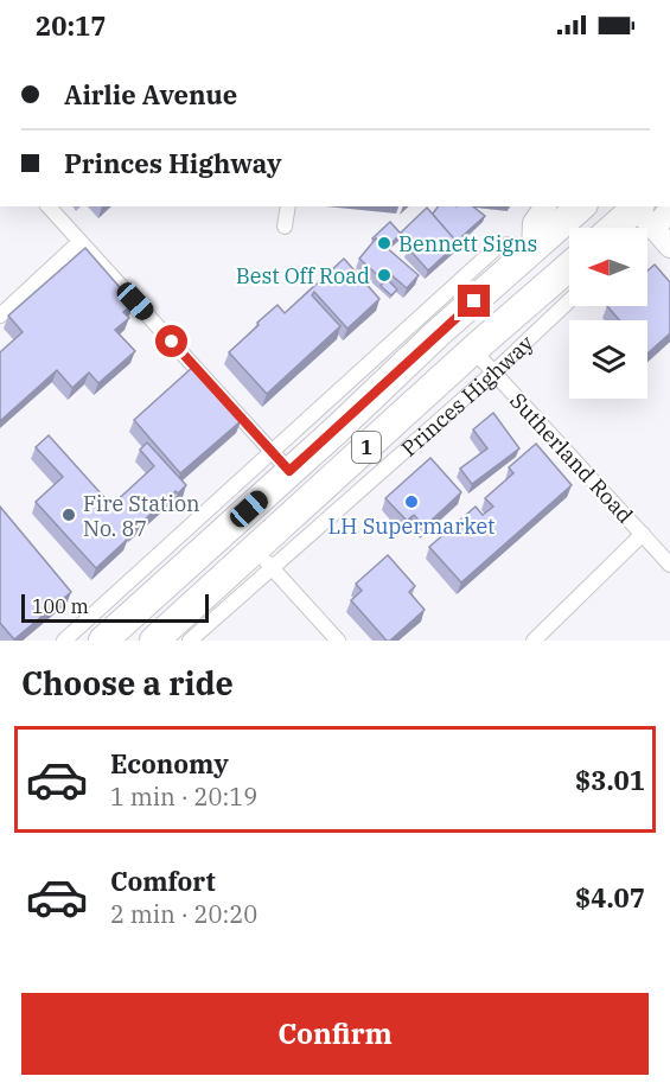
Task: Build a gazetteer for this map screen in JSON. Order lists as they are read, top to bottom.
{
  "streets": {
    "highway": ["Princes Highway", "1"],
    "street": ["Sutherland Road"]
  },
  "crossings": [
    ["Princes Highway", "Sutherland Road"]
  ],
  "places": [
    "Bennett Signs",
    "Best Off Road",
    "LH Supermarket",
    "Fire Station No. 87"
  ],
  "scale_bar": "100 m",
  "north": "left",
  "page": {
    "status": "20:17",
    "banner": ["Airlie Avenue", "Princes Highway"],
    "scale": "100 m",
    "heading": "Choose a ride",
    "list": [
      {
        "name": "Economy",
        "note": "1 min · 20:19",
        "value": "$3.01"
      },
      {
        "name": "Comfort",
        "note": "2 min · 20:20",
        "value": "$4.07"
      }
    ],
    "buttons": "Confirm"
  }
}
